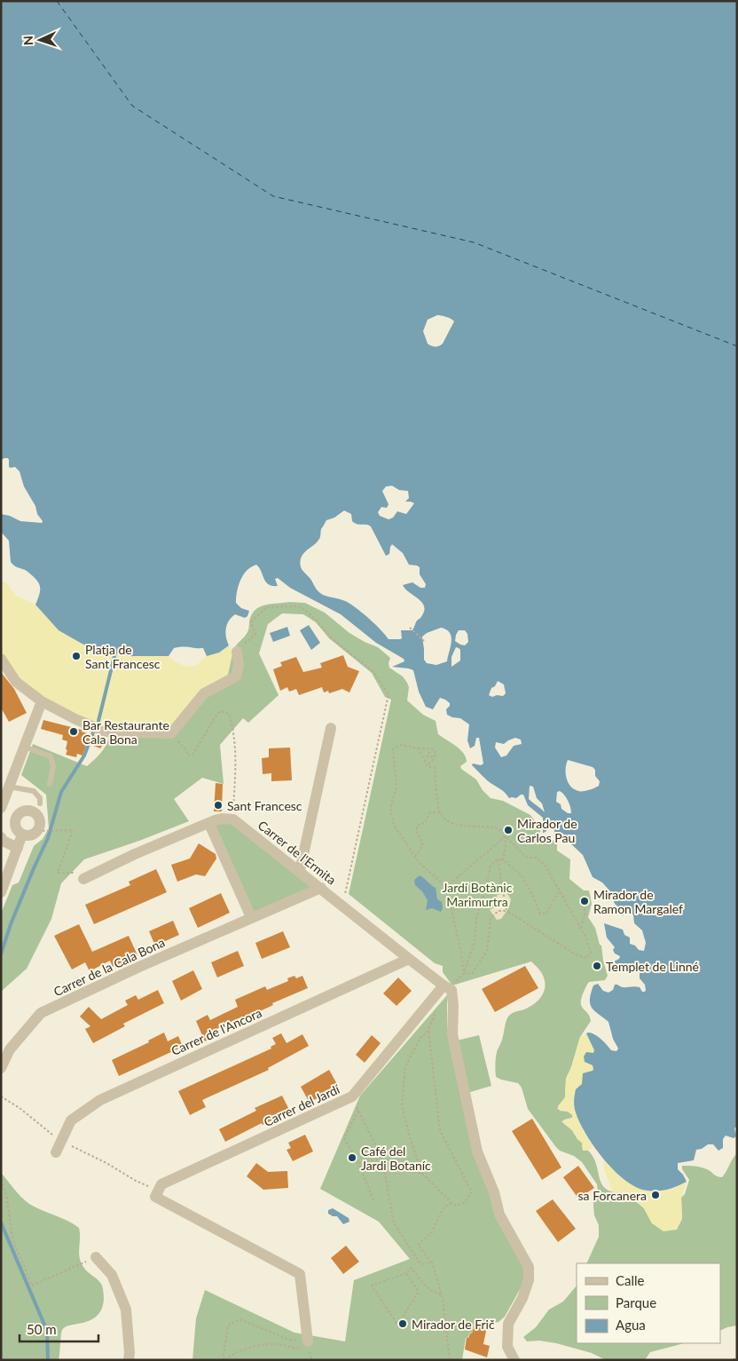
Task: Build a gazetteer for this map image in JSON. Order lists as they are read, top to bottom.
{
  "streets": {
    "street": [
      "Carrer de l'Ermita",
      "Carrer de la Cala Bona",
      "Carrer de l'Ancora",
      "Carrer del Jardí"
    ]
  },
  "crossings": [
    ["Carrer de l'Ermita", "Carrer de la Cala Bona"],
    ["Carrer de l'Ermita", "Carrer de l'Ancora"],
    ["Carrer de l'Ermita", "Carrer del Jardí"]
  ],
  "parks": ["Jardí Botànic Marimurtra"],
  "places": [
    "Platja de Sant Francesc",
    "Bar Restaurante Cala Bona",
    "Sant Francesc",
    "Mirador de Carlos Pau",
    "Mirador de Ramon Margalef",
    "Templet de Linné",
    "Café del Jardi Botaníc",
    "sa Forcanera",
    "Mirador de Frič"
  ],
  "legend": ["Calle", "Parque", "Agua"],
  "scale_bar": "50 m",
  "north": "left"
}
